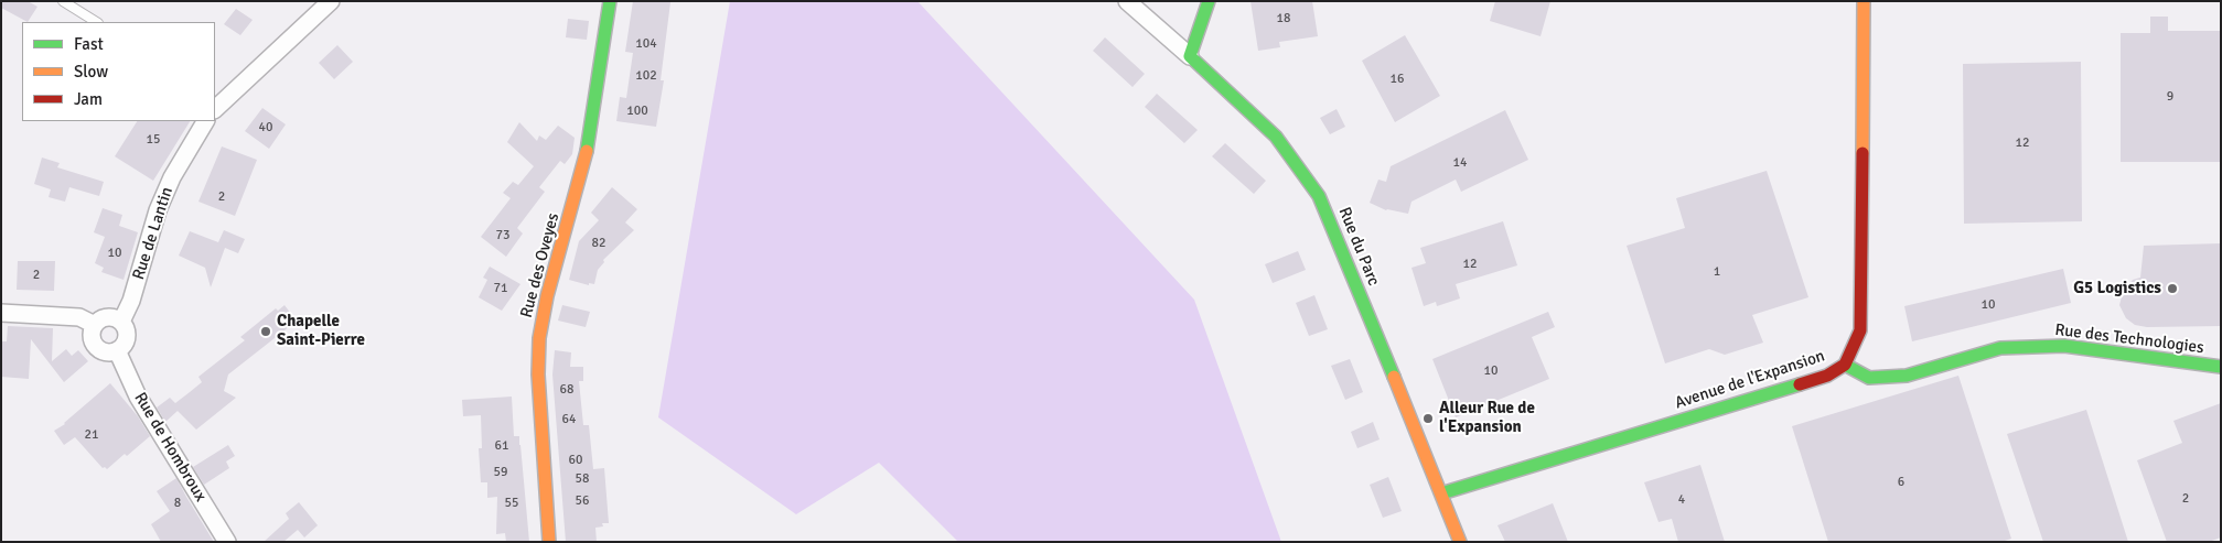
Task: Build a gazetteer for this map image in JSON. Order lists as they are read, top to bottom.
{
  "streets": {
    "street": [
      "Rue de Lantin",
      "Rue du Parc",
      "Rue des Oveyes",
      "Rue des Technologies",
      "Avenue de l'Expansion",
      "Rue de Hombroux"
    ]
  },
  "crossings": [
    ["Rue de Lantin", "Rue de Hombroux"],
    ["Rue du Parc", "Avenue de l'Expansion"],
    ["Rue des Technologies", "Avenue de l'Expansion"]
  ],
  "places": ["G5 Logistics", "Chapelle Saint-Pierre", "Alleur Rue de l'Expansion"],
  "house_numbers": [
    "18",
    "104",
    "102",
    "16",
    "9",
    "100",
    "40",
    "15",
    "12",
    "14",
    "2",
    "73",
    "82",
    "10",
    "12",
    "1",
    "2",
    "71",
    "10",
    "10",
    "68",
    "64",
    "21",
    "61",
    "60",
    "59",
    "58",
    "6",
    "2",
    "4",
    "56",
    "8",
    "55"
  ],
  "legend": ["Fast", "Slow", "Jam"]
}
